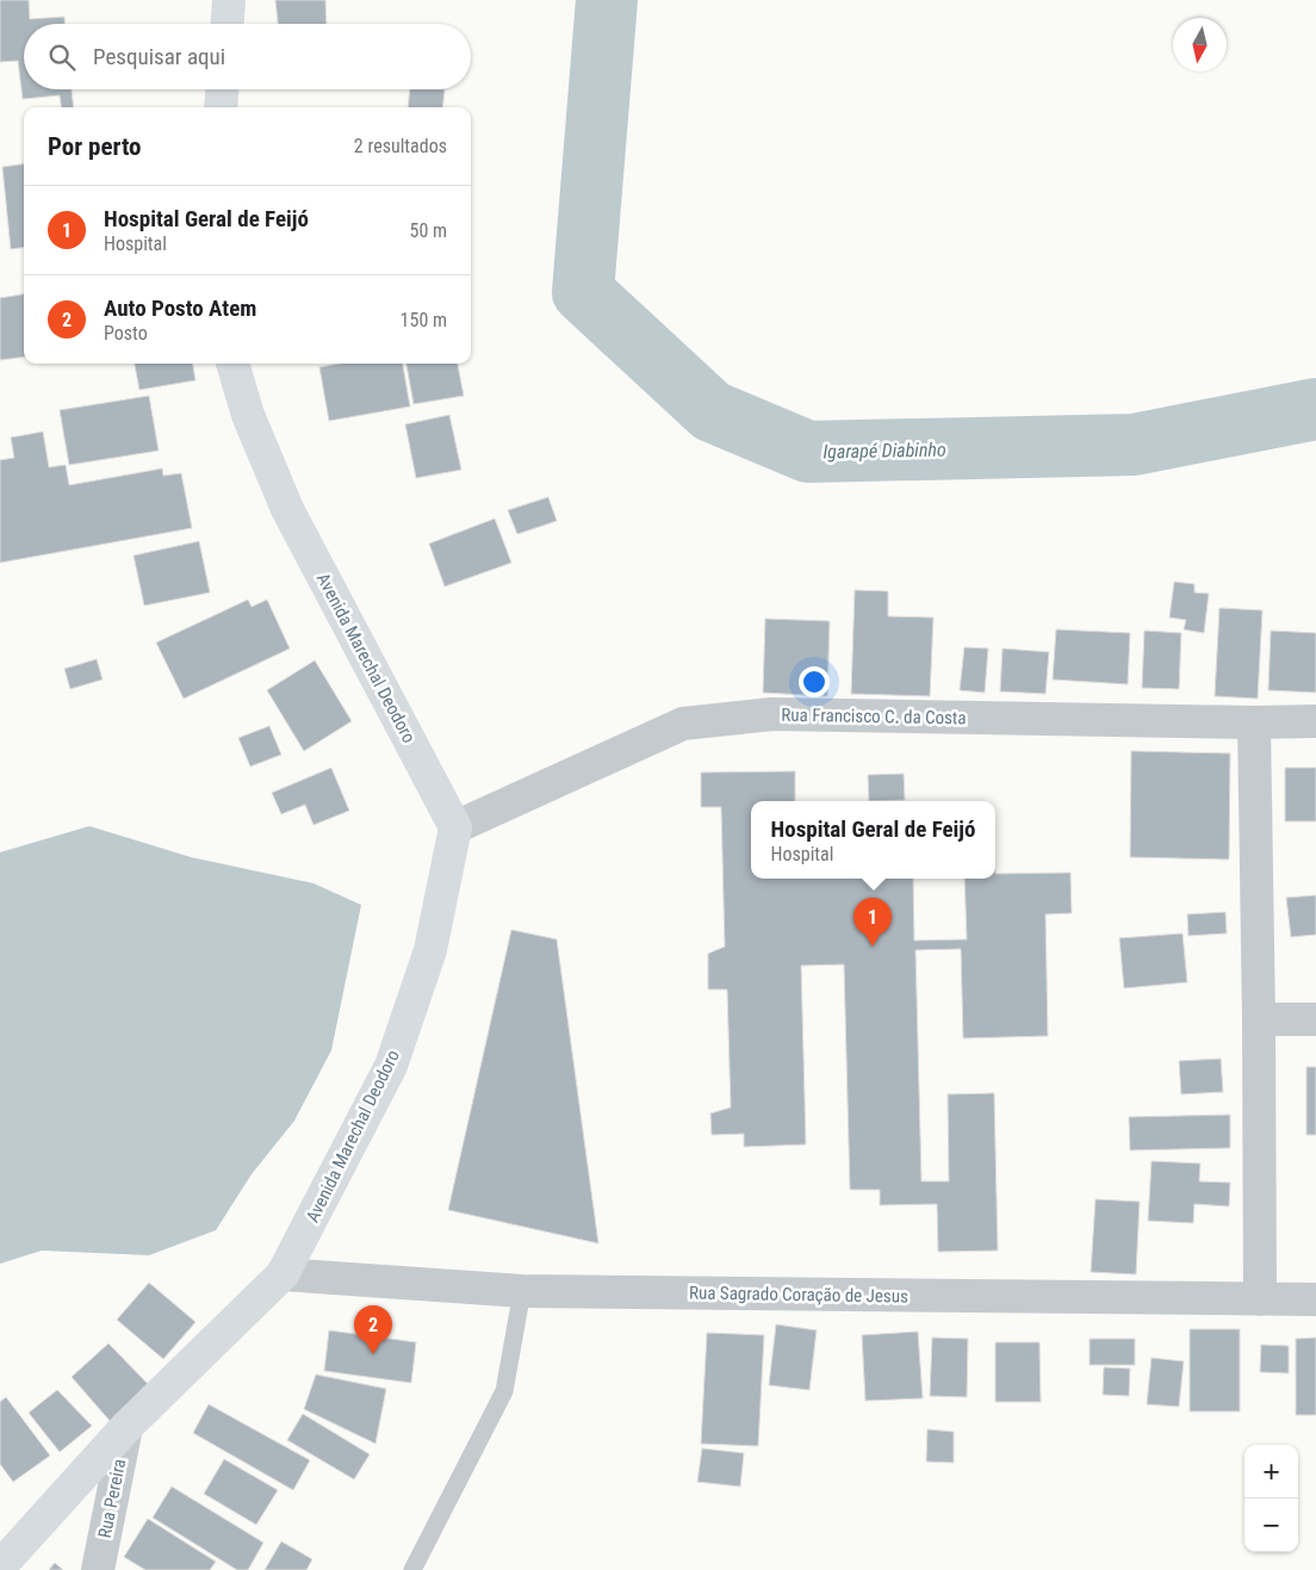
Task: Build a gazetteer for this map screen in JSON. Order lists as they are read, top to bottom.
{
  "streets": {
    "main road": ["Avenida Marechal Deodoro"],
    "street": ["Rua Francisco C. da Costa", "Rua Sagrado Coração de Jesus", "Rua Pereira"]
  },
  "crossings": [
    ["Avenida Marechal Deodoro", "Rua Francisco C. da Costa"],
    ["Avenida Marechal Deodoro", "Rua Sagrado Coração de Jesus"],
    ["Avenida Marechal Deodoro", "Rua Pereira"]
  ],
  "water": ["Igarapé Diabinho"],
  "north": "bottom",
  "page": {
    "search": "Pesquisar aqui",
    "heading": ["Por perto", "2 resultados"],
    "list": [
      {
        "mark": "1",
        "name": "Hospital Geral de Feijó",
        "note": "Hospital",
        "value": "50 m"
      },
      {
        "mark": "2",
        "name": "Auto Posto Atem",
        "note": "Posto",
        "value": "150 m"
      }
    ],
    "popup": ["Hospital Geral de Feijó", "Hospital"],
    "pins": ["1", "2"],
    "map_buttons": ["+", "−"]
  }
}
